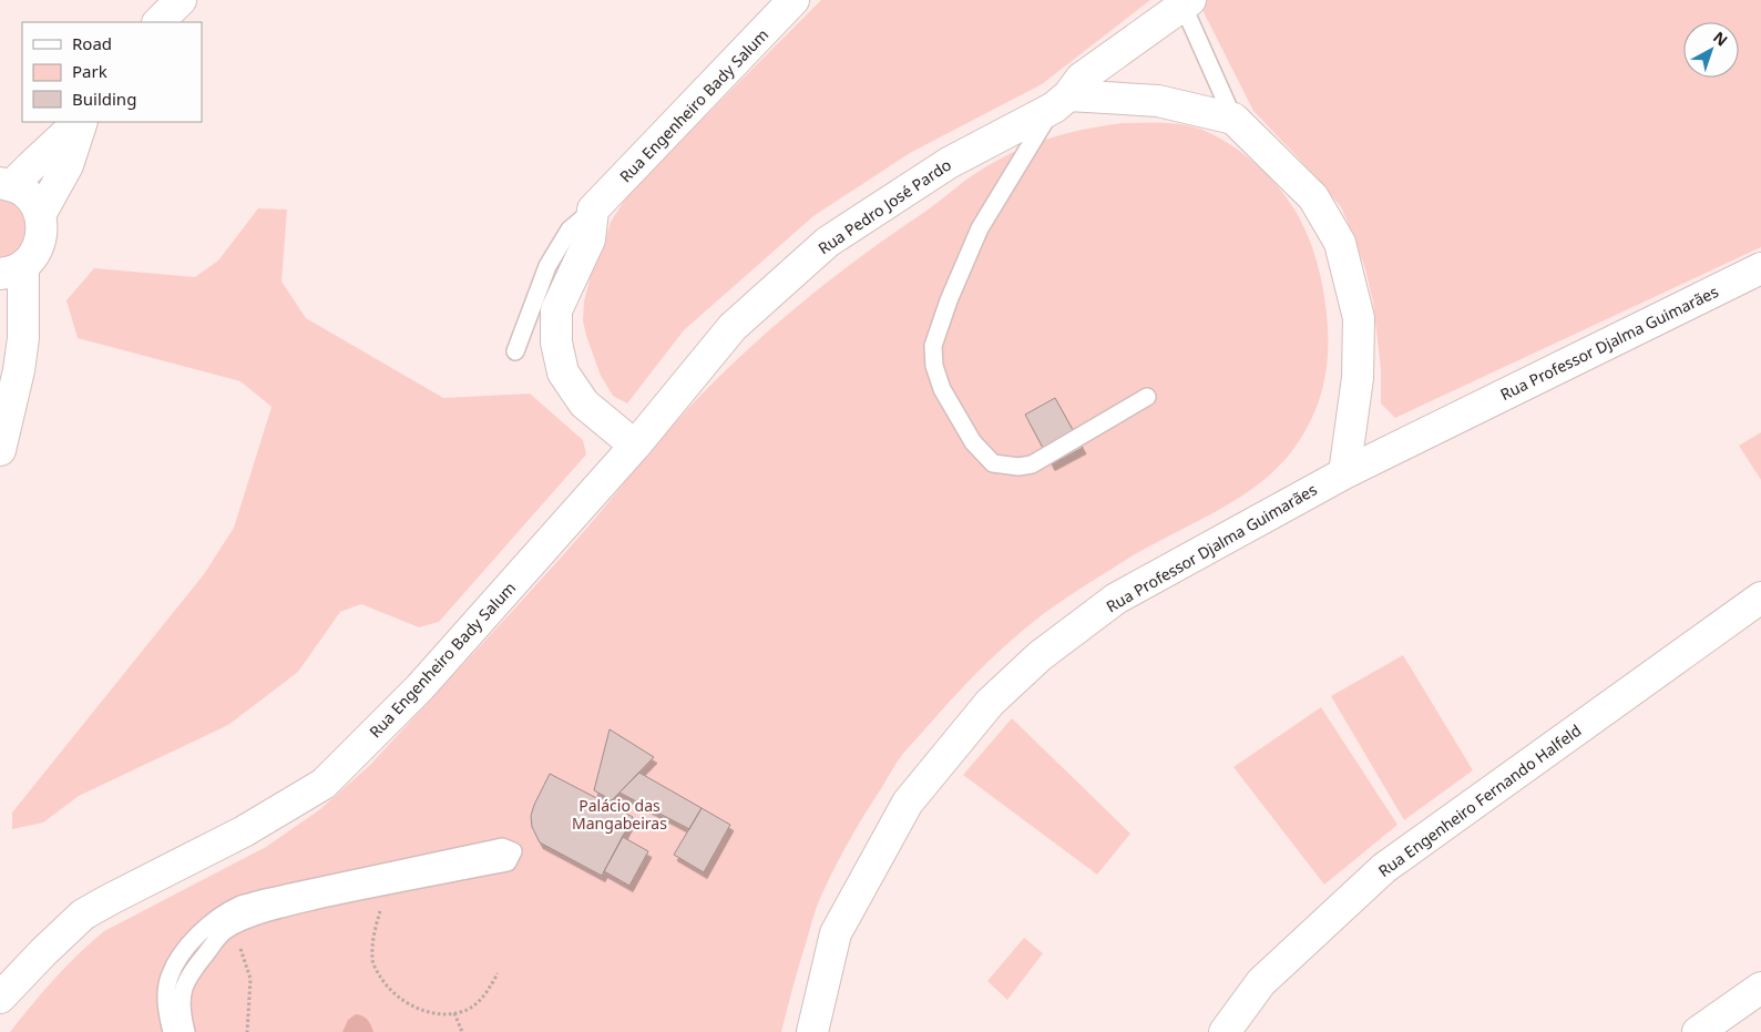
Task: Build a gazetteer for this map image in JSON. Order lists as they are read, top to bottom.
{
  "streets": {
    "street": [
      "Rua Engenheiro Bady Salum",
      "Rua Pedro José Pardo",
      "Rua Professor Djalma Guimarães",
      "Rua Engenheiro Fernando Halfeld"
    ]
  },
  "crossings": [
    ["Rua Engenheiro Bady Salum", "Rua Pedro José Pardo"]
  ],
  "parks": ["Palácio das Mangabeiras"],
  "legend": ["Road", "Park", "Building"],
  "north": "top right"
}
